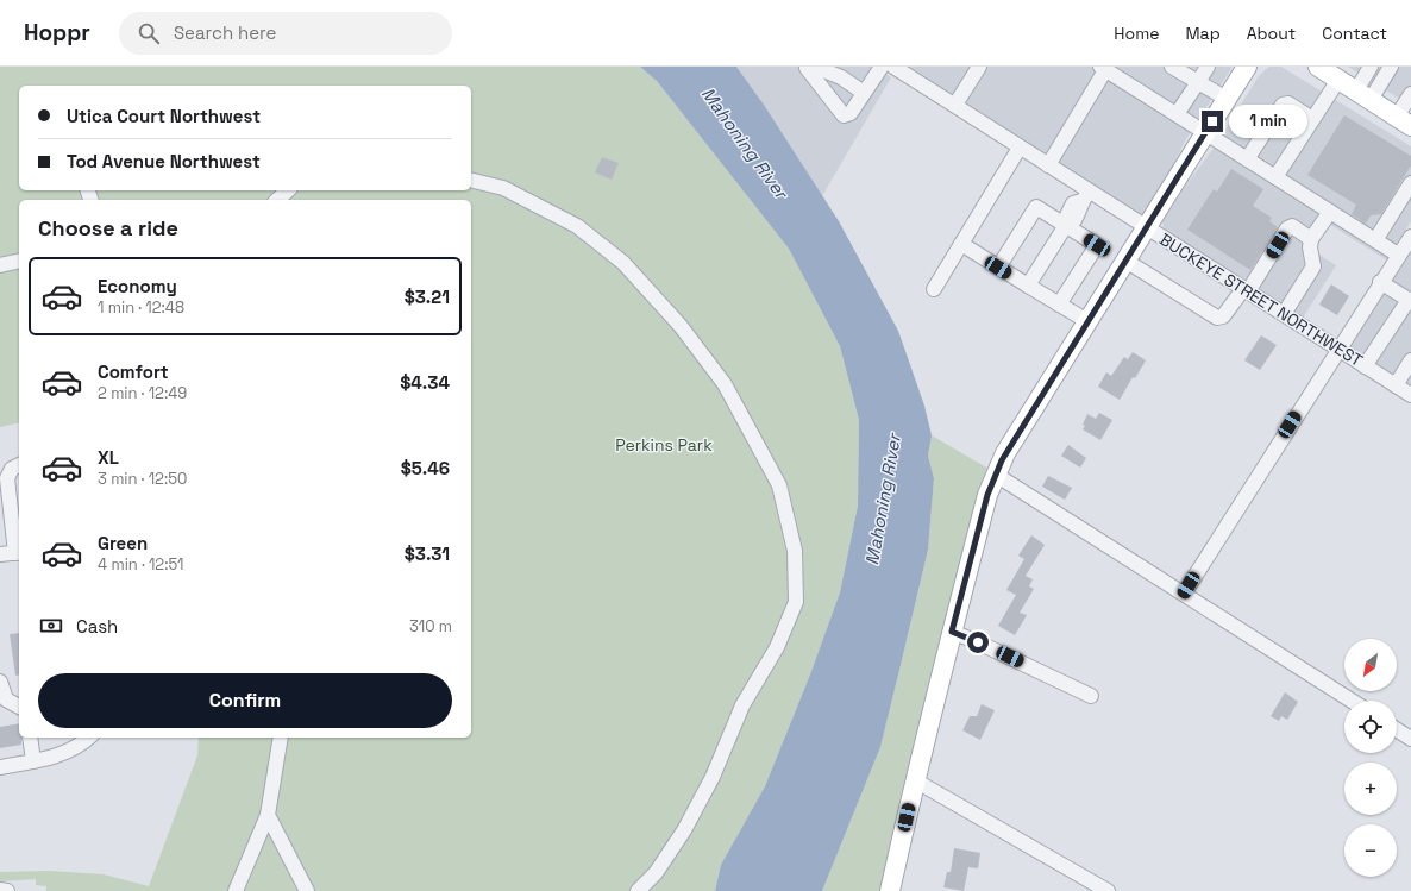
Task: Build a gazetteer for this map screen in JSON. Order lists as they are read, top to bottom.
{
  "streets": {
    "street": ["BUCKEYE STREET NORTHWEST"]
  },
  "water": ["Mahoning River"],
  "parks": ["Perkins Park"],
  "north": "bottom left",
  "page": {
    "header": "Hoppr",
    "search": "Search here",
    "nav": [
      "Home",
      "Map",
      "About",
      "Contact"
    ],
    "banner": ["Utica Court Northwest", "Tod Avenue Northwest"],
    "bubble": "1 min",
    "heading": "Choose a ride",
    "list": [
      {
        "name": "Economy",
        "note": "1 min · 12:48",
        "value": "$3.21"
      },
      {
        "name": "Comfort",
        "note": "2 min · 12:49",
        "value": "$4.34"
      },
      {
        "name": "XL",
        "note": "3 min · 12:50",
        "value": "$5.46"
      },
      {
        "name": "Green",
        "note": "4 min · 12:51",
        "value": "$3.31"
      }
    ],
    "pay": ["Cash", "310 m"],
    "map_buttons": ["+", "−"],
    "buttons": "Confirm"
  }
}
